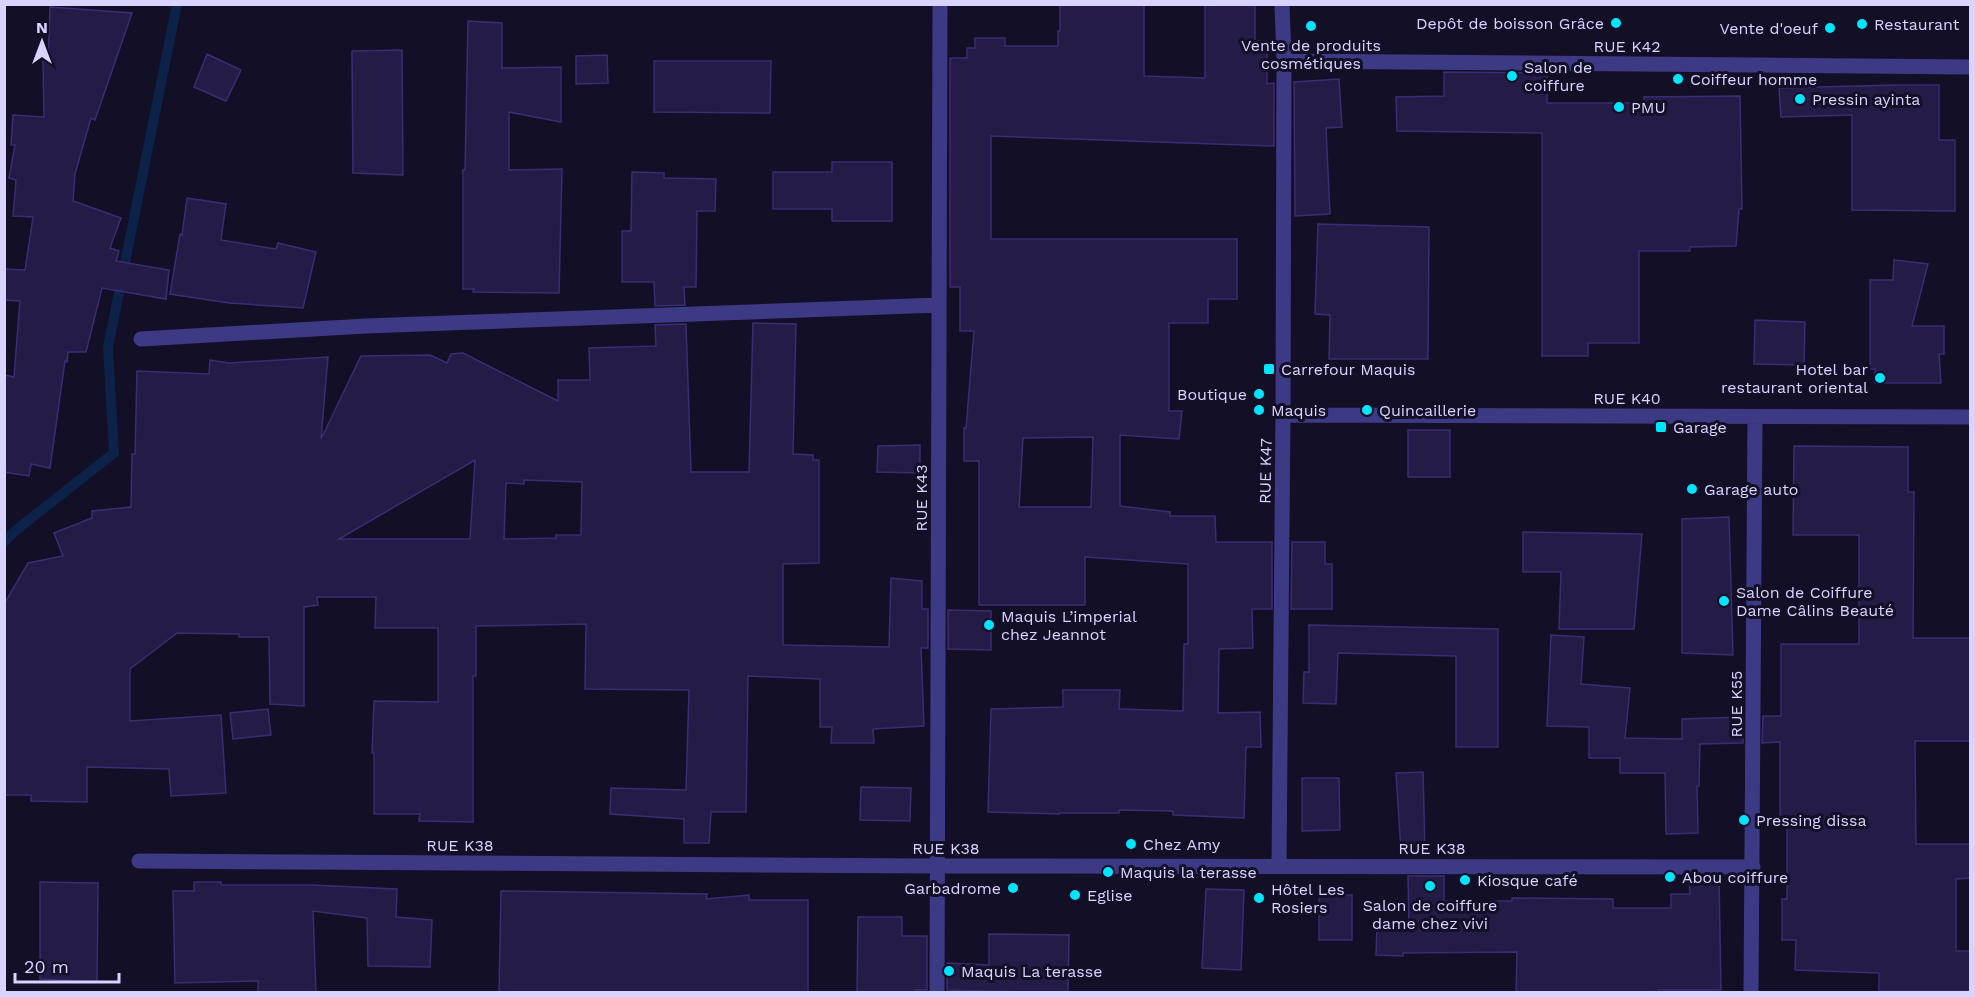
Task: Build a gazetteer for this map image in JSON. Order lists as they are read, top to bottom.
{
  "streets": {
    "street": [
      "RUE K42",
      "RUE K40",
      "RUE K47",
      "RUE K43",
      "RUE K55",
      "RUE K38"
    ]
  },
  "crossings": [
    ["RUE K42", "RUE K47"],
    ["RUE K40", "RUE K47"],
    ["RUE K40", "RUE K55"],
    ["RUE K47", "RUE K38"],
    ["RUE K43", "RUE K38"],
    ["RUE K55", "RUE K38"]
  ],
  "places": {
    "other": [
      "Depôt de boisson Grâce",
      "Restaurant",
      "Vente de produits cosmétiques",
      "Vente d'oeuf",
      "Salon de coiffure",
      "Coiffeur homme",
      "Pressin ayinta",
      "PMU",
      "Hotel bar restaurant oriental",
      "Boutique",
      "Maquis",
      "Quincaillerie",
      "Garage auto",
      "Salon de Coiffure Dame Câlins Beauté",
      "Maquis L’imperial chez Jeannot",
      "Pressing dissa",
      "Chez Amy",
      "Maquis la terasse",
      "Abou coiffure",
      "Kiosque café",
      "Salon de coiffure dame chez vivi",
      "Garbadrome",
      "Eglise",
      "Hôtel Les Rosiers",
      "Maquis La terasse"
    ],
    "transit": ["Carrefour Maquis", "Garage"]
  },
  "scale_bar": "20 m",
  "north": "top"
}
